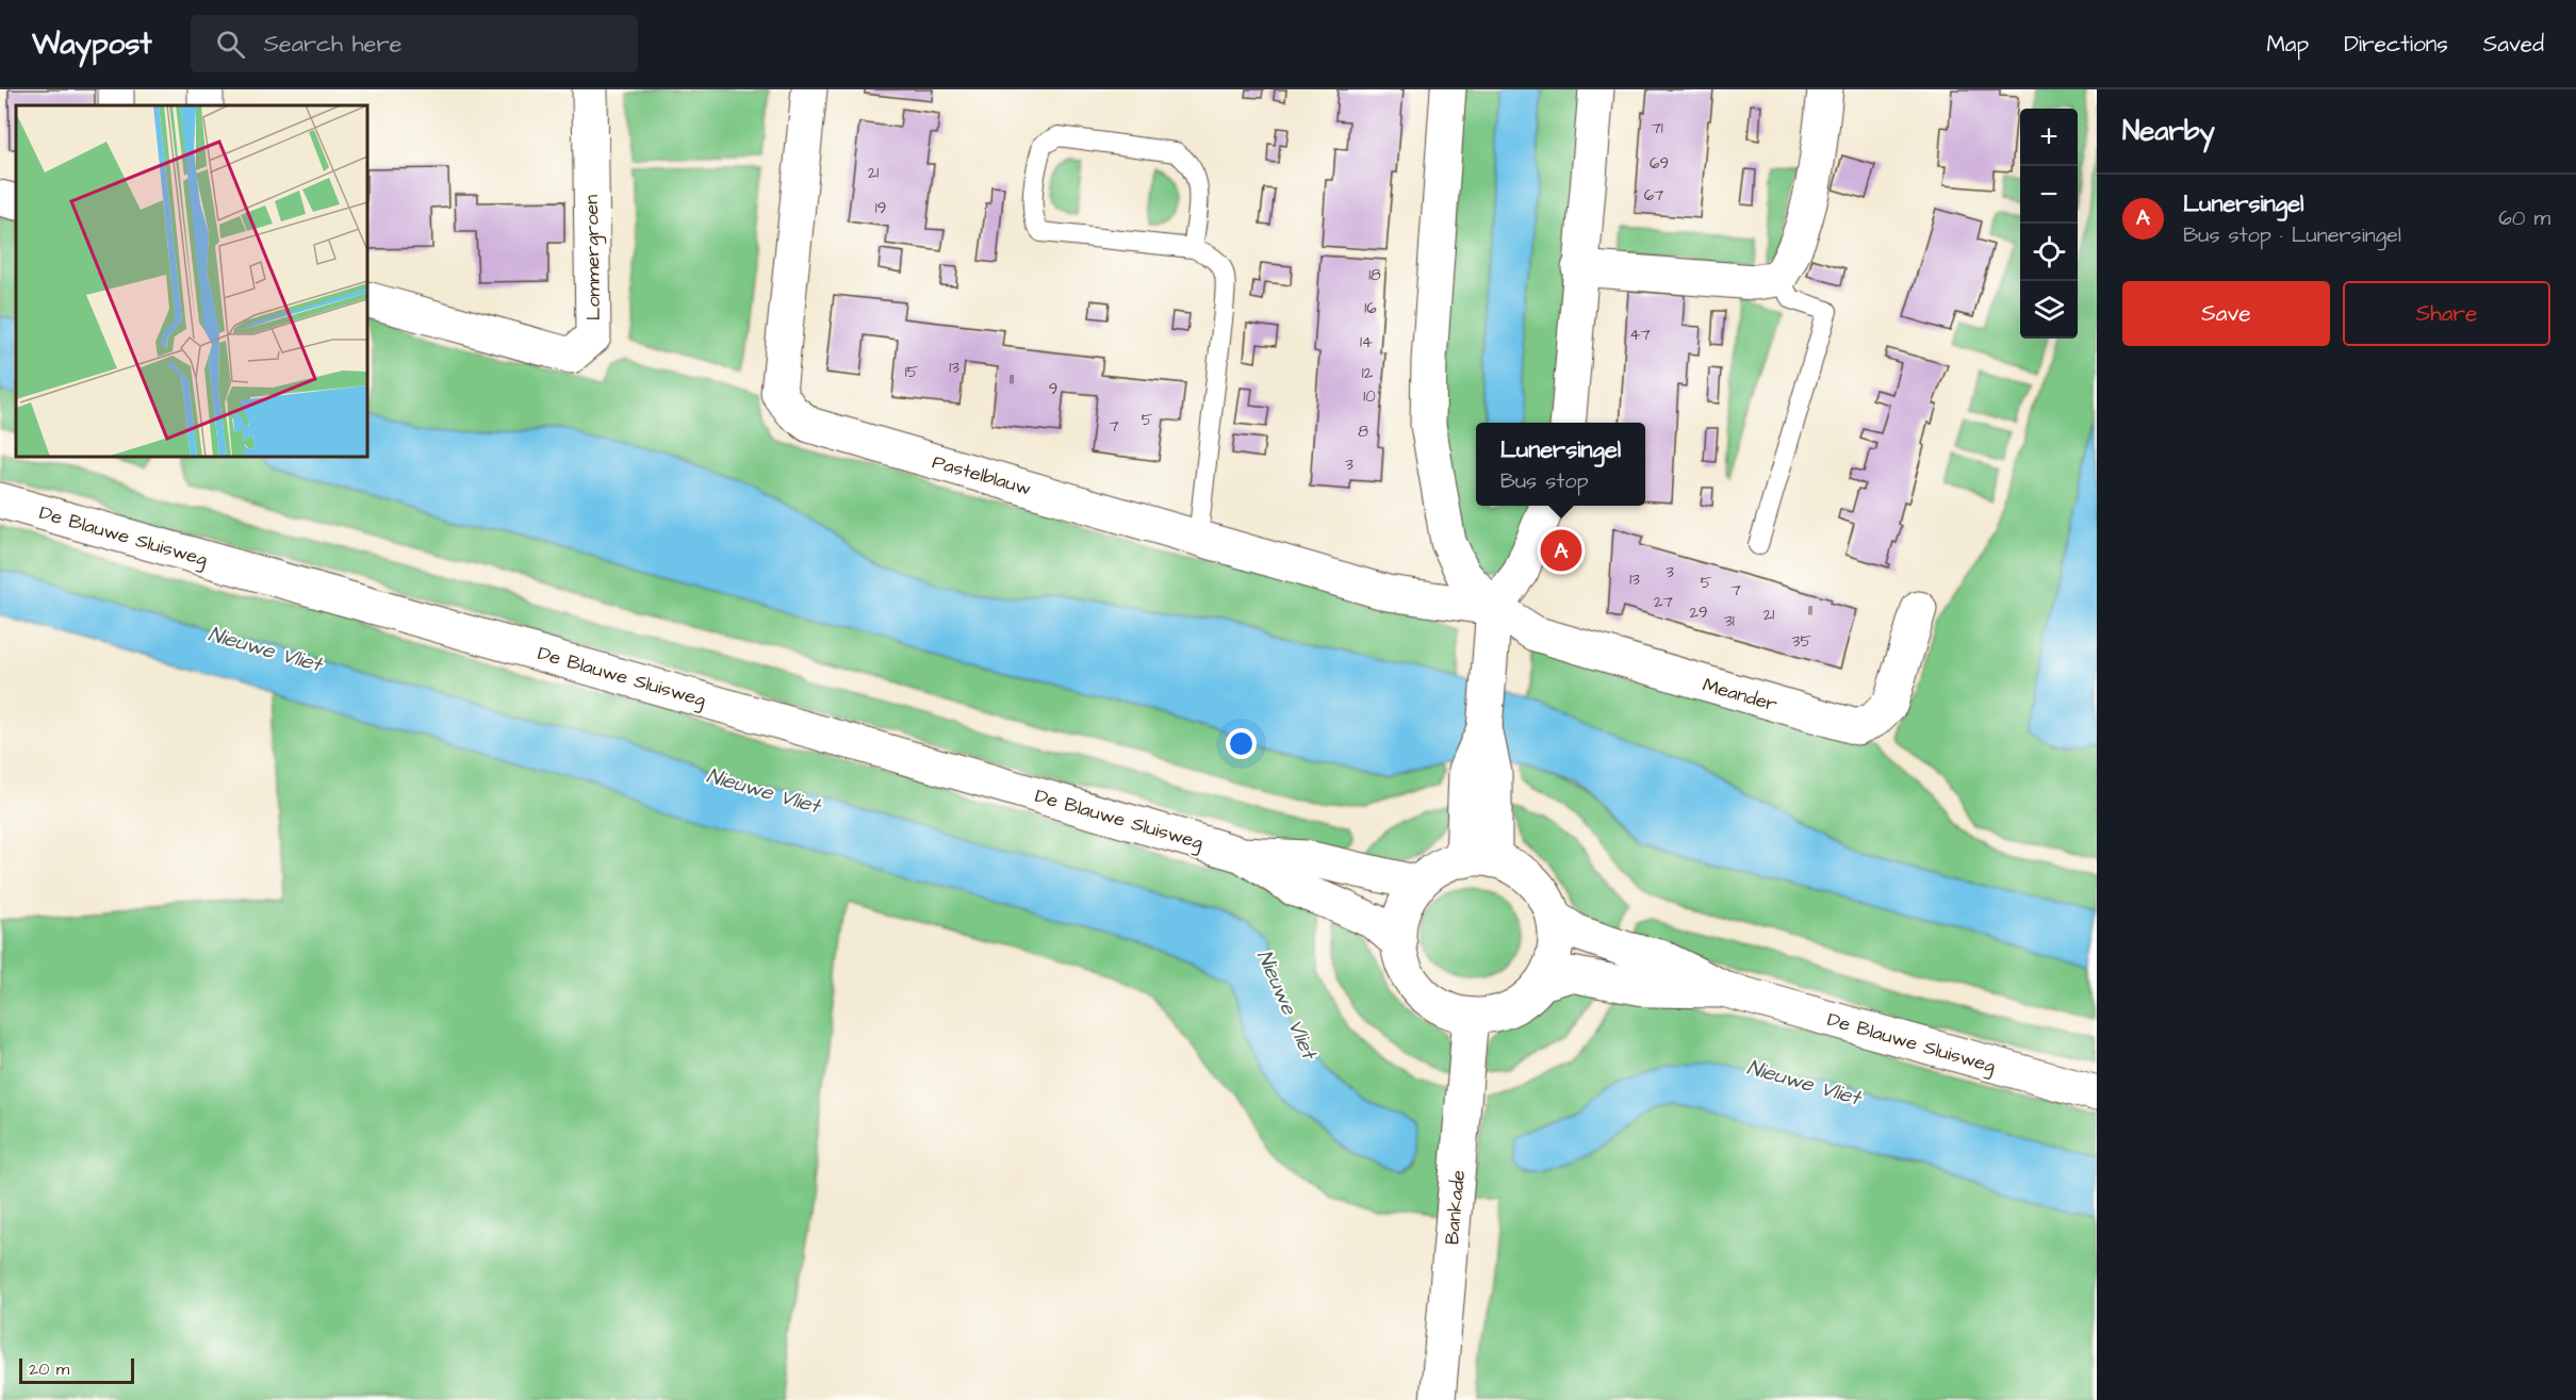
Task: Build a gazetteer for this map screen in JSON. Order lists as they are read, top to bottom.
{
  "streets": {
    "street": [
      "Lommergroen",
      "Pastelblauw",
      "De Blauwe Sluisweg",
      "Meander",
      "Bankade"
    ]
  },
  "crossings": [
    ["Pastelblauw", "Meander"],
    ["De Blauwe Sluisweg", "Bankade"]
  ],
  "water": ["Nieuwe Vliet"],
  "house_numbers": [
    "71",
    "69",
    "21",
    "67",
    "19",
    "18",
    "16",
    "47",
    "14",
    "13",
    "15",
    "12",
    "11",
    "9",
    "10",
    "5",
    "7",
    "8",
    "3",
    "3",
    "13",
    "5",
    "7",
    "27",
    "11",
    "29",
    "21",
    "31",
    "35"
  ],
  "scale_bar": "20 m",
  "page": {
    "header": "Waypost",
    "search": "Search here",
    "nav": ["Map", "Directions", "Saved"],
    "heading": "Nearby",
    "map_buttons": ["+", "−"],
    "list": [
      {
        "mark": "A",
        "name": "Lunersingel",
        "note": "Bus stop · Lunersingel",
        "value": "60 m"
      }
    ],
    "buttons": ["Save", "Share"],
    "popup": ["Lunersingel", "Bus stop"],
    "pins": "A",
    "scale": "20 m"
  }
}
